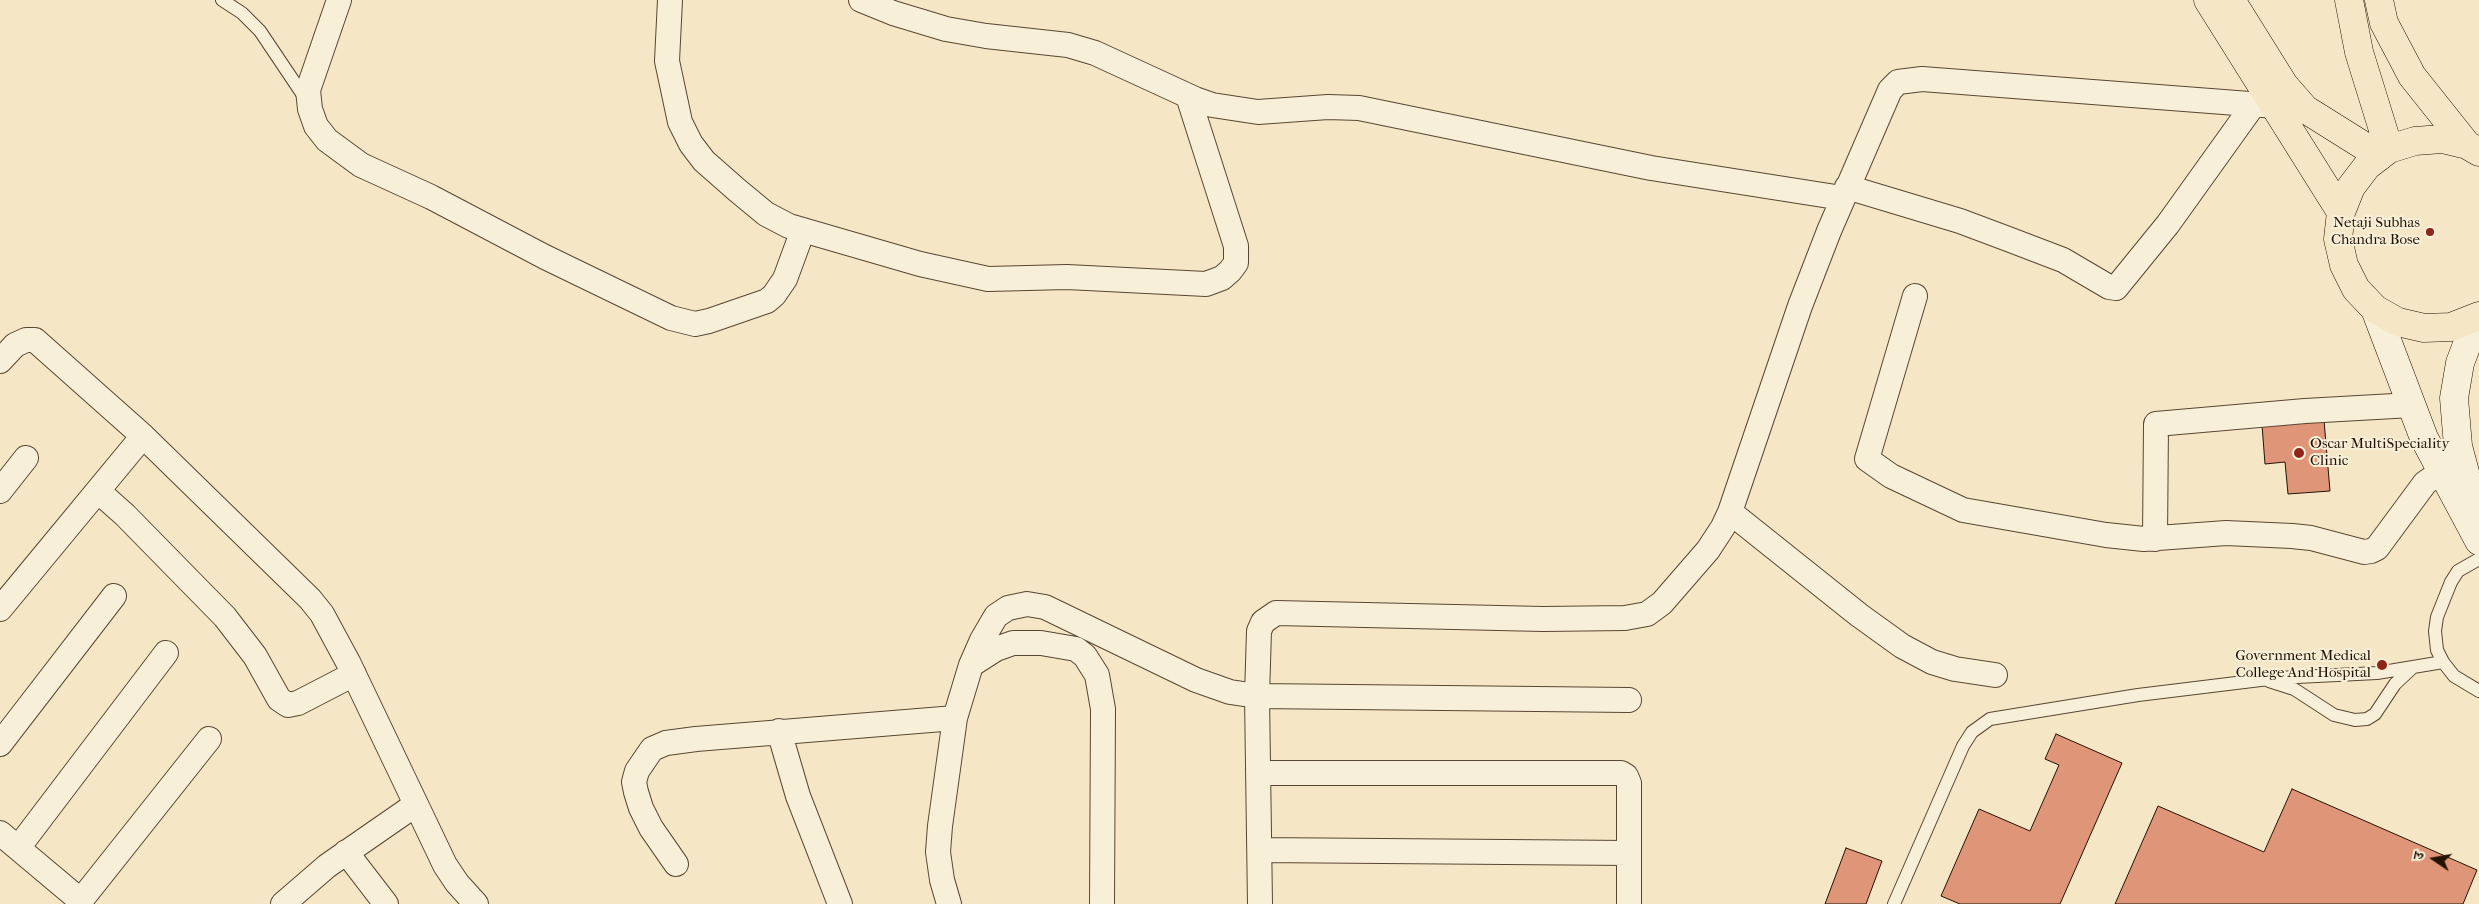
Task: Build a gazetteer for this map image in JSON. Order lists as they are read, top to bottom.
{
  "places": ["Netaji Subhas Chandra Bose", "Oscar MultiSpeciality Clinic", "Government Medical College And Hospital"],
  "north": "left"
}
